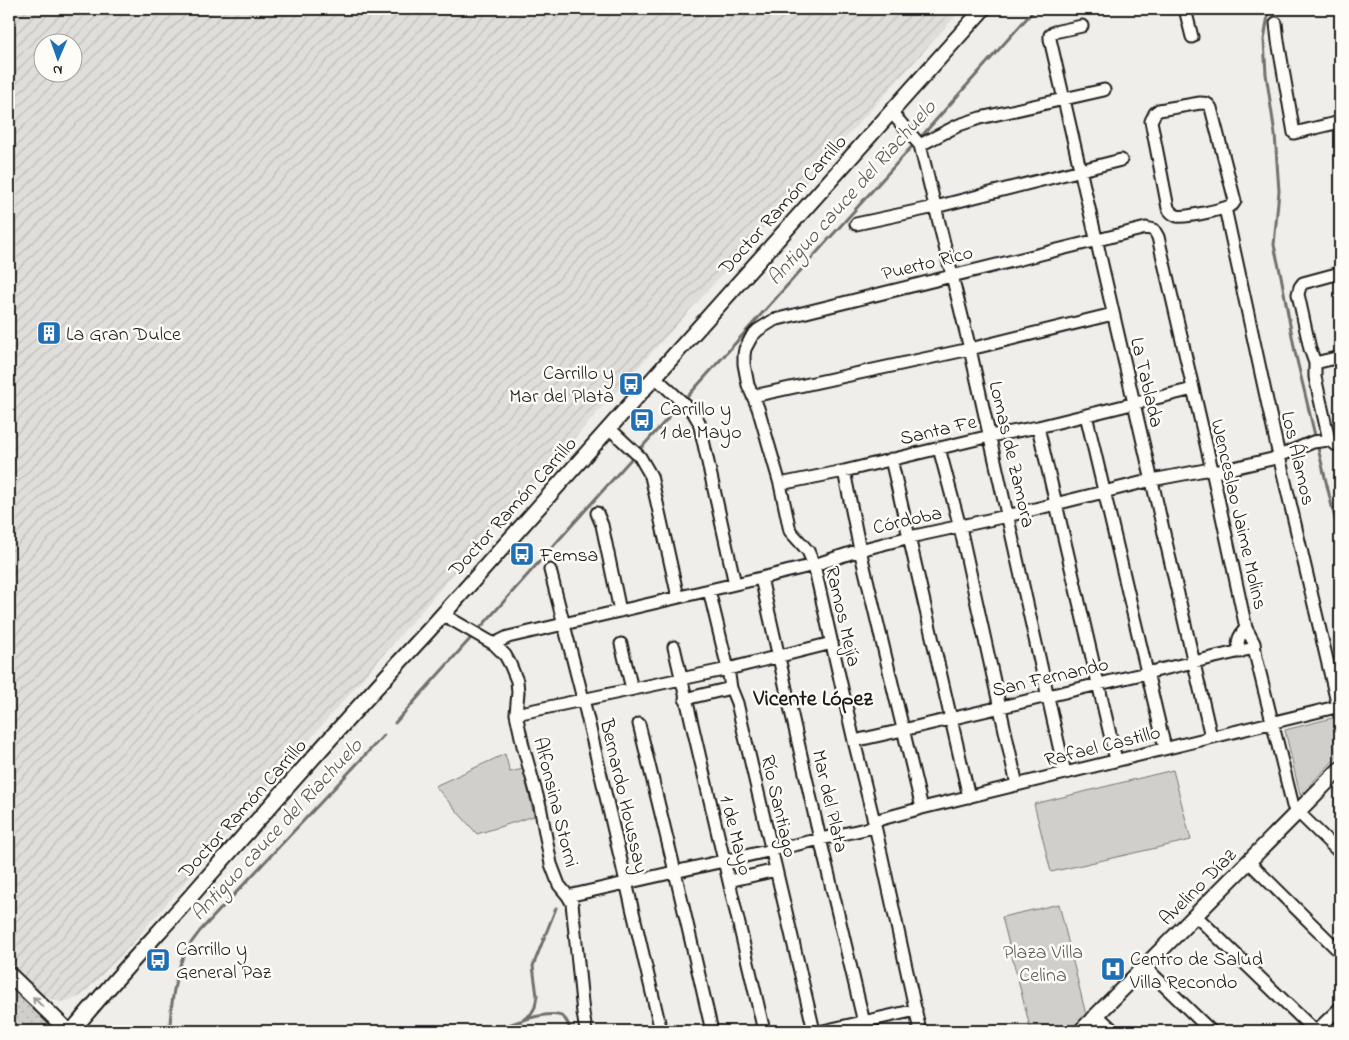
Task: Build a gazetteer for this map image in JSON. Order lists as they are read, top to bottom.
{
  "streets": {
    "street": [
      "Doctor Ramón Carrillo",
      "Puerto Rico",
      "La Tablada",
      "Santa Fe",
      "Lomas de Zamora",
      "Los Álamos",
      "Wenceslao Jaime Molins",
      "Córdoba",
      "Ramos Mejía",
      "San Fernando",
      "Rafael Castillo",
      "Bernardo Houssay",
      "Mar del Plata",
      "Alfonsina Storni",
      "Río Santiago",
      "1 de Mayo",
      "Avelino Díaz"
    ]
  },
  "crossings": [
    ["Doctor Ramón Carrillo", "Alfonsina Storni"],
    ["Puerto Rico", "La Tablada"],
    ["Puerto Rico", "Lomas de Zamora"],
    ["Puerto Rico", "Wenceslao Jaime Molins"],
    ["Puerto Rico", "Ramos Mejía"],
    ["La Tablada", "Santa Fe"],
    ["La Tablada", "Córdoba"],
    ["La Tablada", "San Fernando"],
    ["La Tablada", "Rafael Castillo"],
    ["Santa Fe", "Lomas de Zamora"],
    ["Santa Fe", "Wenceslao Jaime Molins"],
    ["Santa Fe", "Ramos Mejía"],
    ["Lomas de Zamora", "Córdoba"],
    ["Lomas de Zamora", "San Fernando"],
    ["Lomas de Zamora", "Rafael Castillo"],
    ["Los Álamos", "Córdoba"],
    ["Los Álamos", "Rafael Castillo"],
    ["Wenceslao Jaime Molins", "Córdoba"],
    ["Wenceslao Jaime Molins", "San Fernando"],
    ["Wenceslao Jaime Molins", "Rafael Castillo"],
    ["Wenceslao Jaime Molins", "Avelino Díaz"],
    ["Córdoba", "Ramos Mejía"],
    ["Córdoba", "Bernardo Houssay"],
    ["Córdoba", "Mar del Plata"],
    ["Córdoba", "Alfonsina Storni"],
    ["Córdoba", "Río Santiago"],
    ["Ramos Mejía", "San Fernando"],
    ["Ramos Mejía", "Rafael Castillo"],
    ["Rafael Castillo", "Bernardo Houssay"],
    ["Rafael Castillo", "Mar del Plata"],
    ["Rafael Castillo", "Alfonsina Storni"],
    ["Rafael Castillo", "Río Santiago"],
    ["Rafael Castillo", "1 de Mayo"]
  ],
  "districts": ["Vicente López"],
  "water": ["Antiguo cauce del Riachuelo"],
  "parks": ["Plaza Villa Celina"],
  "places": {
    "building": ["La Gran Dulce"],
    "bus stop": [
      "Carrillo y Mar del Plata",
      "Carrillo y 1 de Mayo",
      "Femsa",
      "Carrillo y General Paz"
    ],
    "hospital": ["Centro de Salud Villa Recondo"]
  },
  "north": "bottom"
}
